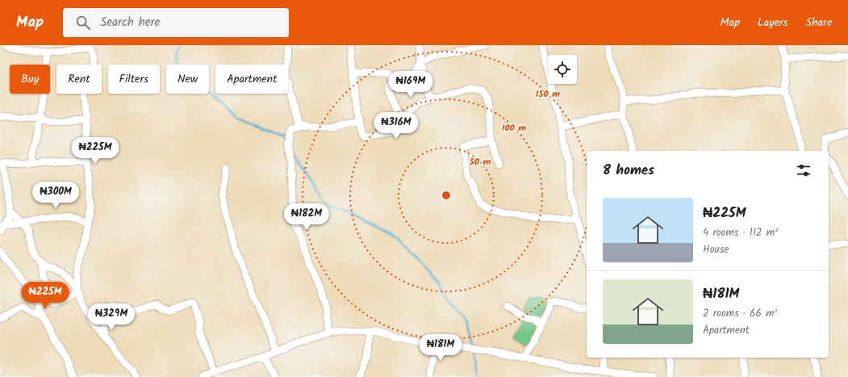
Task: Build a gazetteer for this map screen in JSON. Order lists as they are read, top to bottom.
{
  "page": {
    "header": "Map",
    "search": "Search here",
    "nav": ["Map", "Layers", "Share"],
    "chip": [
      "Buy",
      "Rent",
      "Filters",
      "New",
      "Apartment"
    ],
    "price": [
      "₦169M",
      "₦316M",
      "₦225M",
      "₦300M",
      "₦182M",
      "₦225M",
      "₦329M",
      "₦181M"
    ],
    "heading": "8 homes",
    "list": [
      {
        "name": "₦225M",
        "note": "4 rooms · 112 m² · House"
      },
      {
        "name": "₦181M",
        "note": "2 rooms · 66 m² · Apartment"
      }
    ]
  },
  "rings": ["150 m", "100 m", "50 m"]
}
